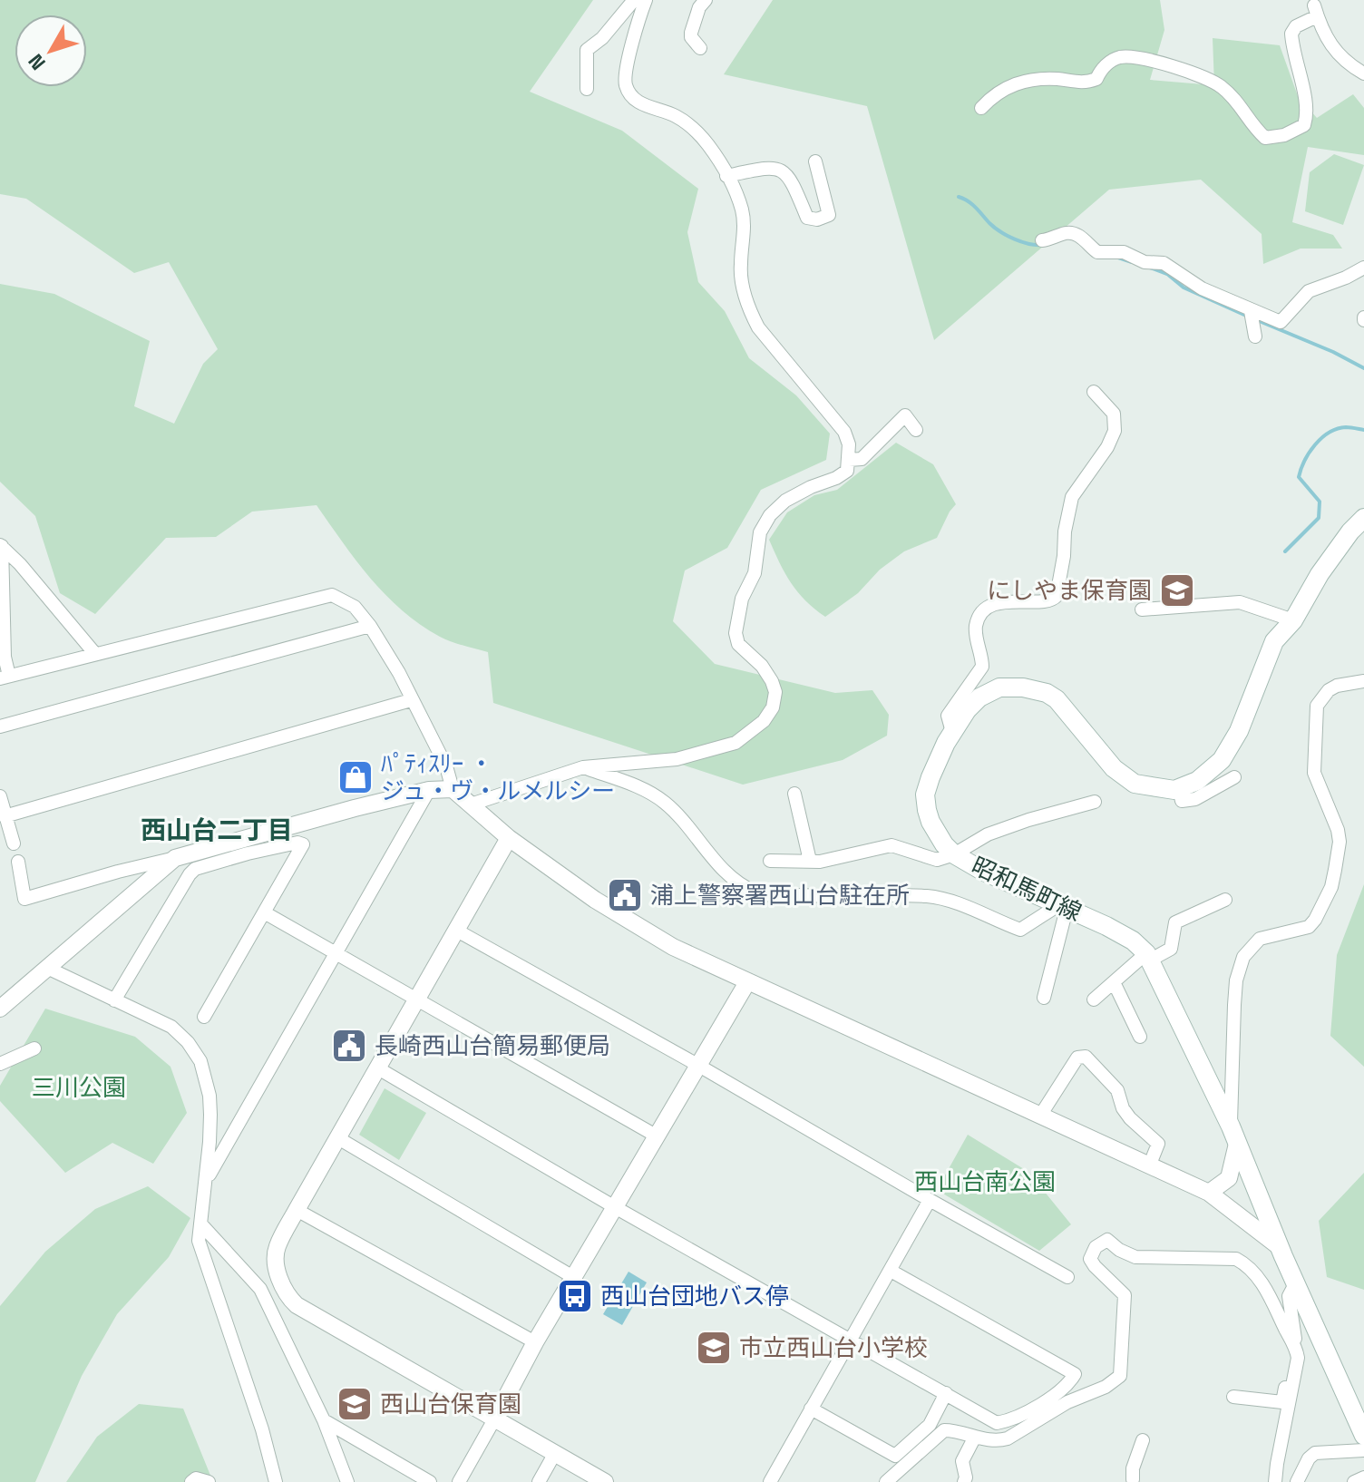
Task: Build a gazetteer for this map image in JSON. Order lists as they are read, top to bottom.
{
  "streets": {
    "main road": ["昭和馬町線"]
  },
  "districts": ["西山台二丁目"],
  "parks": ["三川公園", "西山台南公園"],
  "places": {
    "school or university": ["にしやま保育園", "市立西山台小学校", "西山台保育園"],
    "shop": ["ﾊﾟﾃｨｽﾘｰ ・ ジュ・ヴ・ルメルシー"],
    "public building": ["浦上警察署西山台駐在所", "長崎西山台簡易郵便局"],
    "bus stop": ["西山台団地バス停"]
  },
  "north": "bottom left"
}
